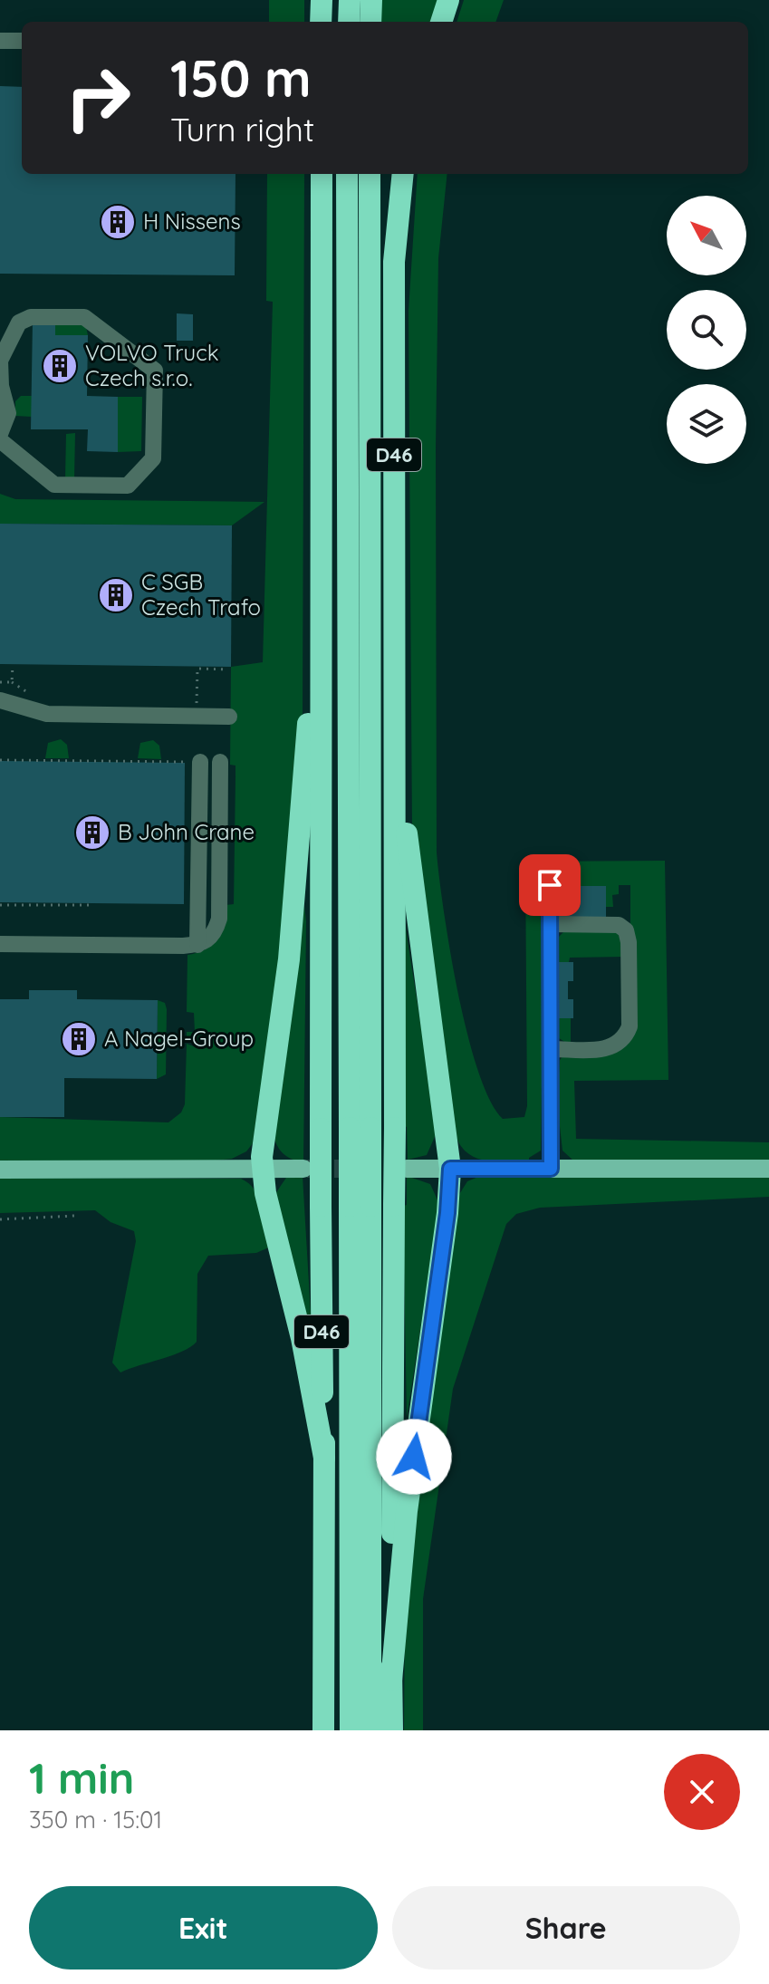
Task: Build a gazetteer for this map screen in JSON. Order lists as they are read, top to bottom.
{
  "streets": {
    "highway": ["D46"]
  },
  "places": {
    "building": [
      "H Nissens",
      "VOLVO Truck Czech s.r.o.",
      "C SGB Czech Trafo",
      "B John Crane",
      "A Nagel-Group"
    ]
  },
  "north": "top left",
  "page": {
    "turn": ["150 m", "Turn right"],
    "heading": ["1 min", "350 m · 15:01"],
    "buttons": ["Exit", "Share"]
  }
}
